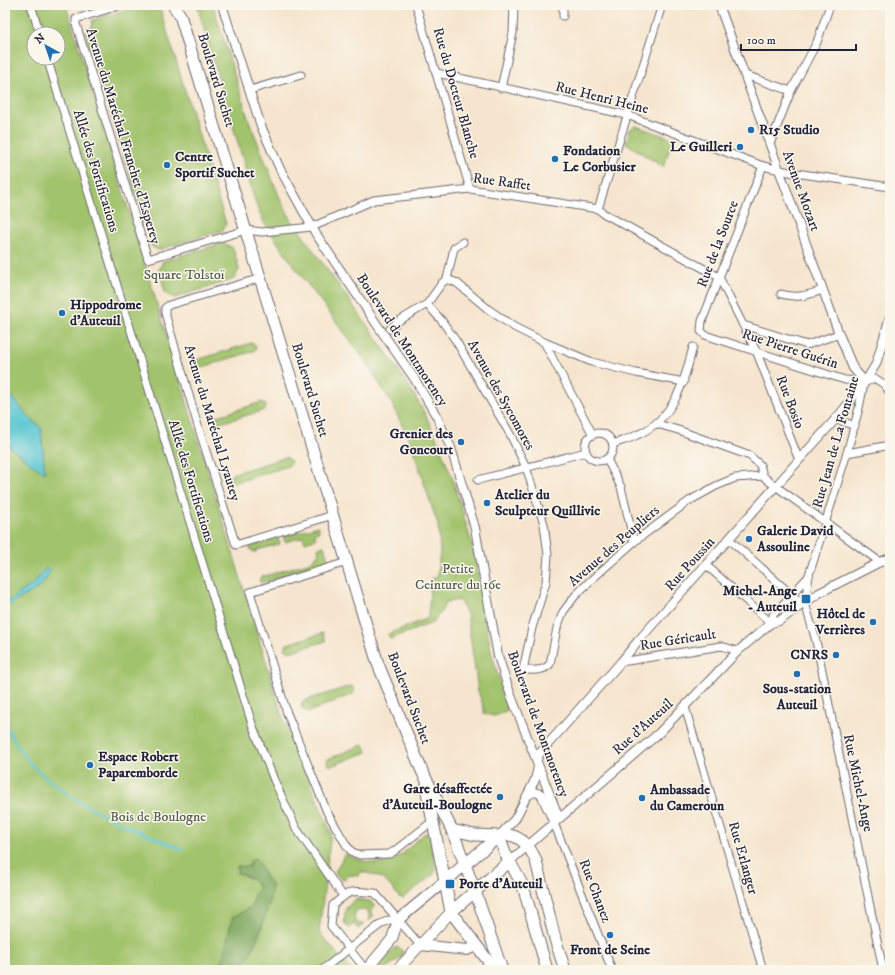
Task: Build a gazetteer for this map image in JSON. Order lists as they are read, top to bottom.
{
  "streets": {
    "main road": ["Boulevard Suchet"],
    "street": [
      "Rue du Docteur Blanche",
      "Rue Henri Heine",
      "Avenue du Maréchal Franchet d'Esperey",
      "Allée des Fortifications",
      "Rue Raffet",
      "Avenue Mozart",
      "Rue de la Source",
      "Boulevard de Montmorency",
      "Rue Pierre Guérin",
      "Avenue des Sycomores",
      "Rue Bosio",
      "Avenue du Maréchal Lyautey",
      "Rue Jean de La Fontaine",
      "Avenue des Peupliers",
      "Rue Poussin",
      "Rue Géricault",
      "Rue d'Auteuil",
      "Rue Michel-Ange",
      "Rue Erlanger",
      "Rue Chanez"
    ]
  },
  "crossings": [
    ["Boulevard Suchet", "Avenue du Maréchal Franchet d'Esperey"],
    ["Boulevard Suchet", "Rue Raffet"],
    ["Boulevard Suchet", "Avenue du Maréchal Lyautey"],
    ["Rue du Docteur Blanche", "Rue Henri Heine"],
    ["Rue du Docteur Blanche", "Rue Raffet"],
    ["Rue Henri Heine", "Avenue Mozart"],
    ["Rue Henri Heine", "Rue de la Source"],
    ["Avenue du Maréchal Franchet d'Esperey", "Rue Raffet"],
    ["Rue Raffet", "Rue de la Source"],
    ["Rue Raffet", "Boulevard de Montmorency"],
    ["Rue Raffet", "Rue Bosio"],
    ["Avenue Mozart", "Rue Pierre Guérin"],
    ["Avenue Mozart", "Rue Jean de La Fontaine"],
    ["Avenue Mozart", "Rue Poussin"],
    ["Rue de la Source", "Rue Pierre Guérin"],
    ["Rue de la Source", "Rue Bosio"],
    ["Boulevard de Montmorency", "Rue Poussin"],
    ["Boulevard de Montmorency", "Rue d'Auteuil"],
    ["Boulevard de Montmorency", "Rue Chanez"],
    ["Rue Pierre Guérin", "Rue Bosio"],
    ["Rue Pierre Guérin", "Rue Jean de La Fontaine"],
    ["Rue Pierre Guérin", "Rue Poussin"],
    ["Avenue des Sycomores", "Avenue des Peupliers"],
    ["Rue Bosio", "Rue Poussin"],
    ["Rue Jean de La Fontaine", "Rue Poussin"],
    ["Rue Jean de La Fontaine", "Rue d'Auteuil"],
    ["Rue Poussin", "Rue Géricault"],
    ["Rue Géricault", "Rue d'Auteuil"],
    ["Rue d'Auteuil", "Rue Michel-Ange"],
    ["Rue d'Auteuil", "Rue Erlanger"],
    ["Rue d'Auteuil", "Rue Chanez"]
  ],
  "parks": ["Square Tolstoï", "Petite Ceinture du 16e", "Bois de Boulogne"],
  "places": {
    "other": [
      "R15 Studio",
      "Le Guilleri",
      "Fondation Le Corbusier",
      "Centre Sportif Suchet",
      "Hippodrome d'Auteuil",
      "Grenier des Goncourt",
      "Atelier du Sculpteur Quillivic",
      "Galerie David Assouline",
      "Hôtel de Verrières",
      "CNRS",
      "Sous-station Auteuil",
      "Espace Robert Paparemborde",
      "Gare désaffectée d'Auteuil-Boulogne",
      "Ambassade du Cameroun",
      "Front de Seine"
    ],
    "transit": ["Michel-Ange - Auteuil", "Porte d'Auteuil"]
  },
  "scale_bar": "100 m",
  "north": "top left"
}
